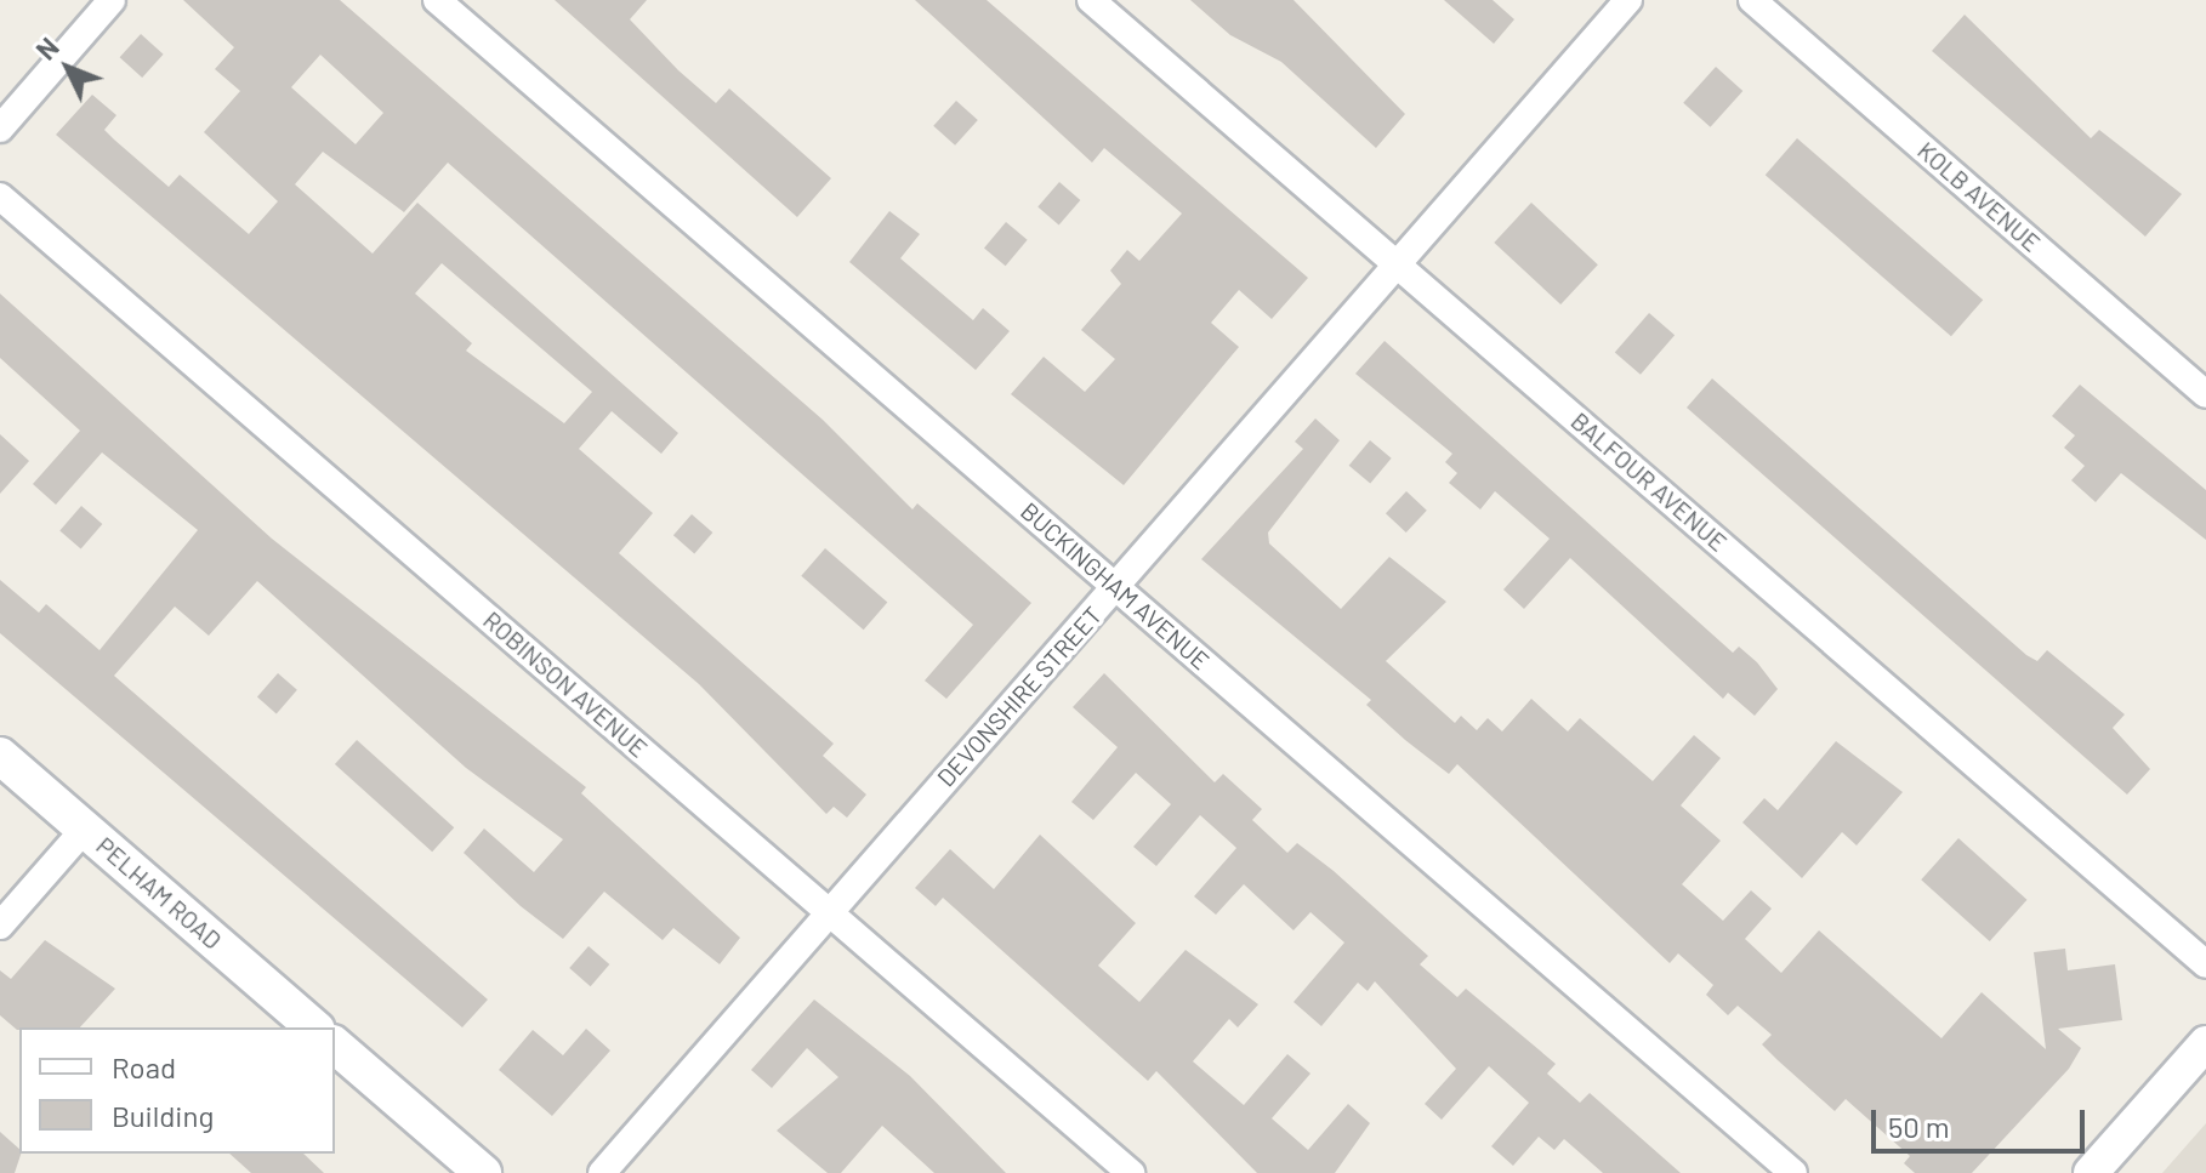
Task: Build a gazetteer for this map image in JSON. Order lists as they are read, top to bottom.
{
  "streets": {
    "main road": ["PELHAM ROAD"],
    "street": [
      "KOLB AVENUE",
      "BALFOUR AVENUE",
      "BUCKINGHAM AVENUE",
      "ROBINSON AVENUE",
      "DEVONSHIRE STREET"
    ]
  },
  "crossings": [
    ["BALFOUR AVENUE", "DEVONSHIRE STREET"],
    ["BUCKINGHAM AVENUE", "DEVONSHIRE STREET"],
    ["ROBINSON AVENUE", "DEVONSHIRE STREET"]
  ],
  "legend": ["Road", "Building"],
  "scale_bar": "50 m",
  "north": "top left"
}
